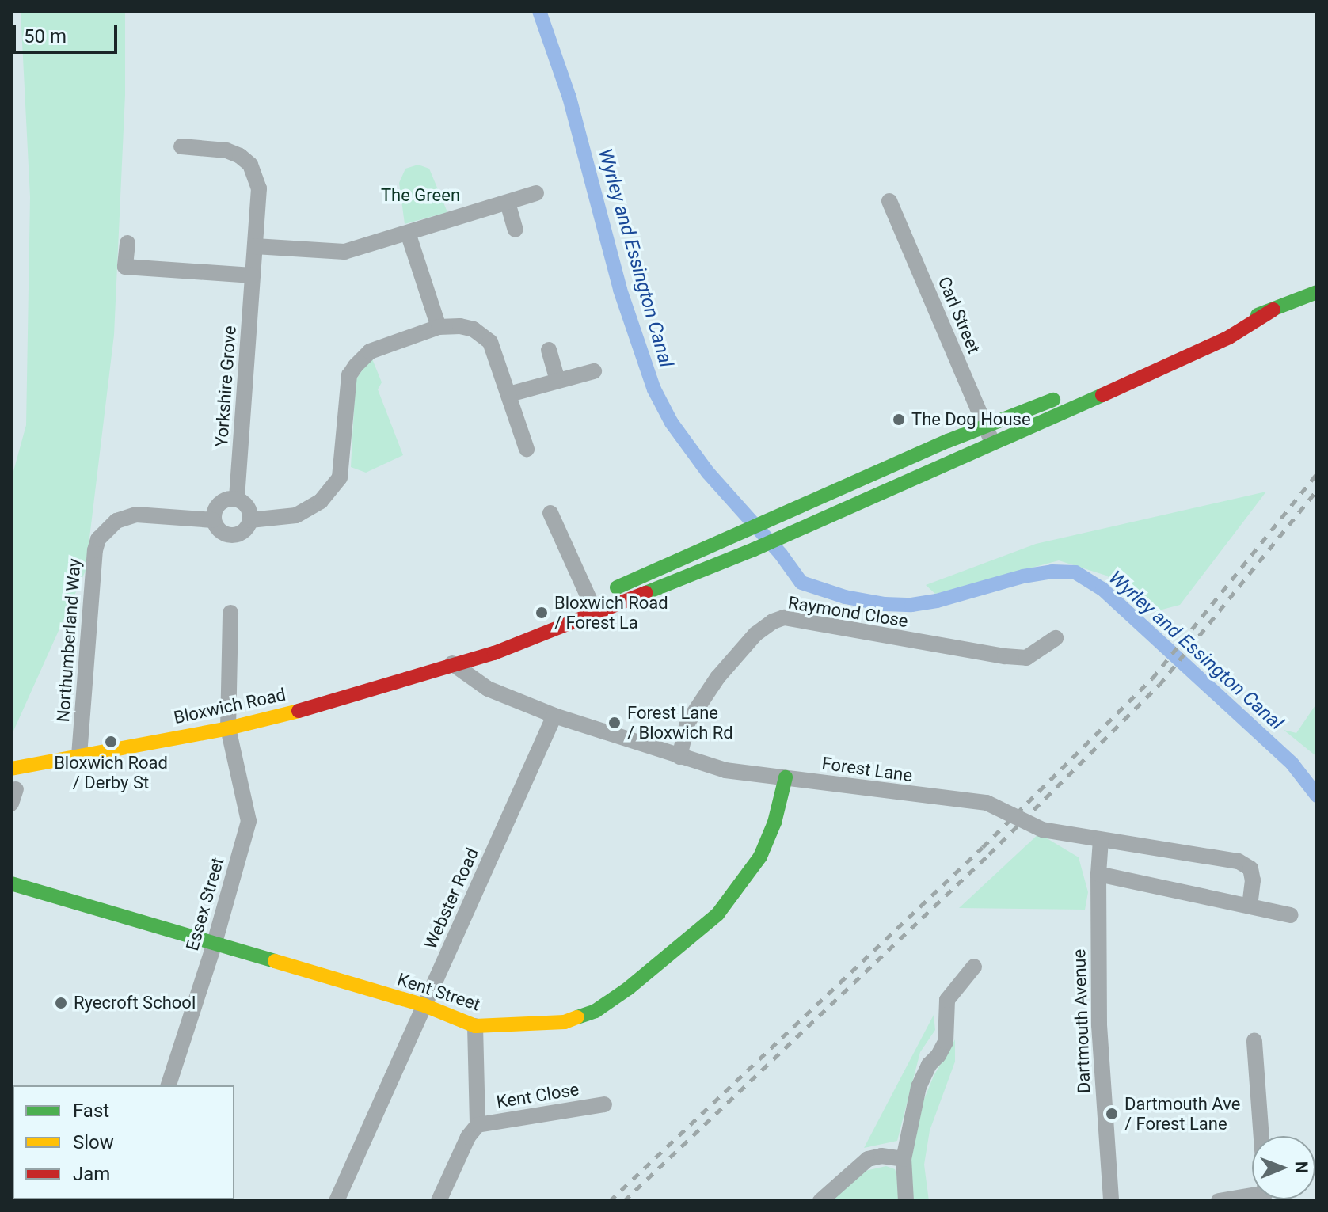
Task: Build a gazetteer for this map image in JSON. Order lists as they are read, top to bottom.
{
  "streets": {
    "main road": ["Bloxwich Road", "Kent Street"],
    "street": [
      "Carl Street",
      "Yorkshire Grove",
      "Raymond Close",
      "Northumberland Way",
      "Forest Lane",
      "Webster Road",
      "Essex Street",
      "Dartmouth Avenue",
      "Kent Close"
    ]
  },
  "crossings": [
    ["Yorkshire Grove", "Northumberland Way"],
    ["Raymond Close", "Forest Lane"],
    ["Northumberland Way", "Bloxwich Road"],
    ["Bloxwich Road", "Forest Lane"],
    ["Bloxwich Road", "Essex Street"],
    ["Forest Lane", "Webster Road"],
    ["Forest Lane", "Kent Street"],
    ["Forest Lane", "Dartmouth Avenue"],
    ["Webster Road", "Kent Street"],
    ["Essex Street", "Kent Street"],
    ["Kent Street", "Kent Close"]
  ],
  "water": ["Wyrley and Essington Canal"],
  "parks": ["The Green"],
  "places": [
    "The Dog House",
    "Bloxwich Road / Forest La",
    "Forest Lane / Bloxwich Rd",
    "Bloxwich Road / Derby St",
    "Ryecroft School",
    "Dartmouth Ave / Forest Lane"
  ],
  "legend": ["Fast", "Slow", "Jam"],
  "scale_bar": "50 m",
  "north": "right"
}
